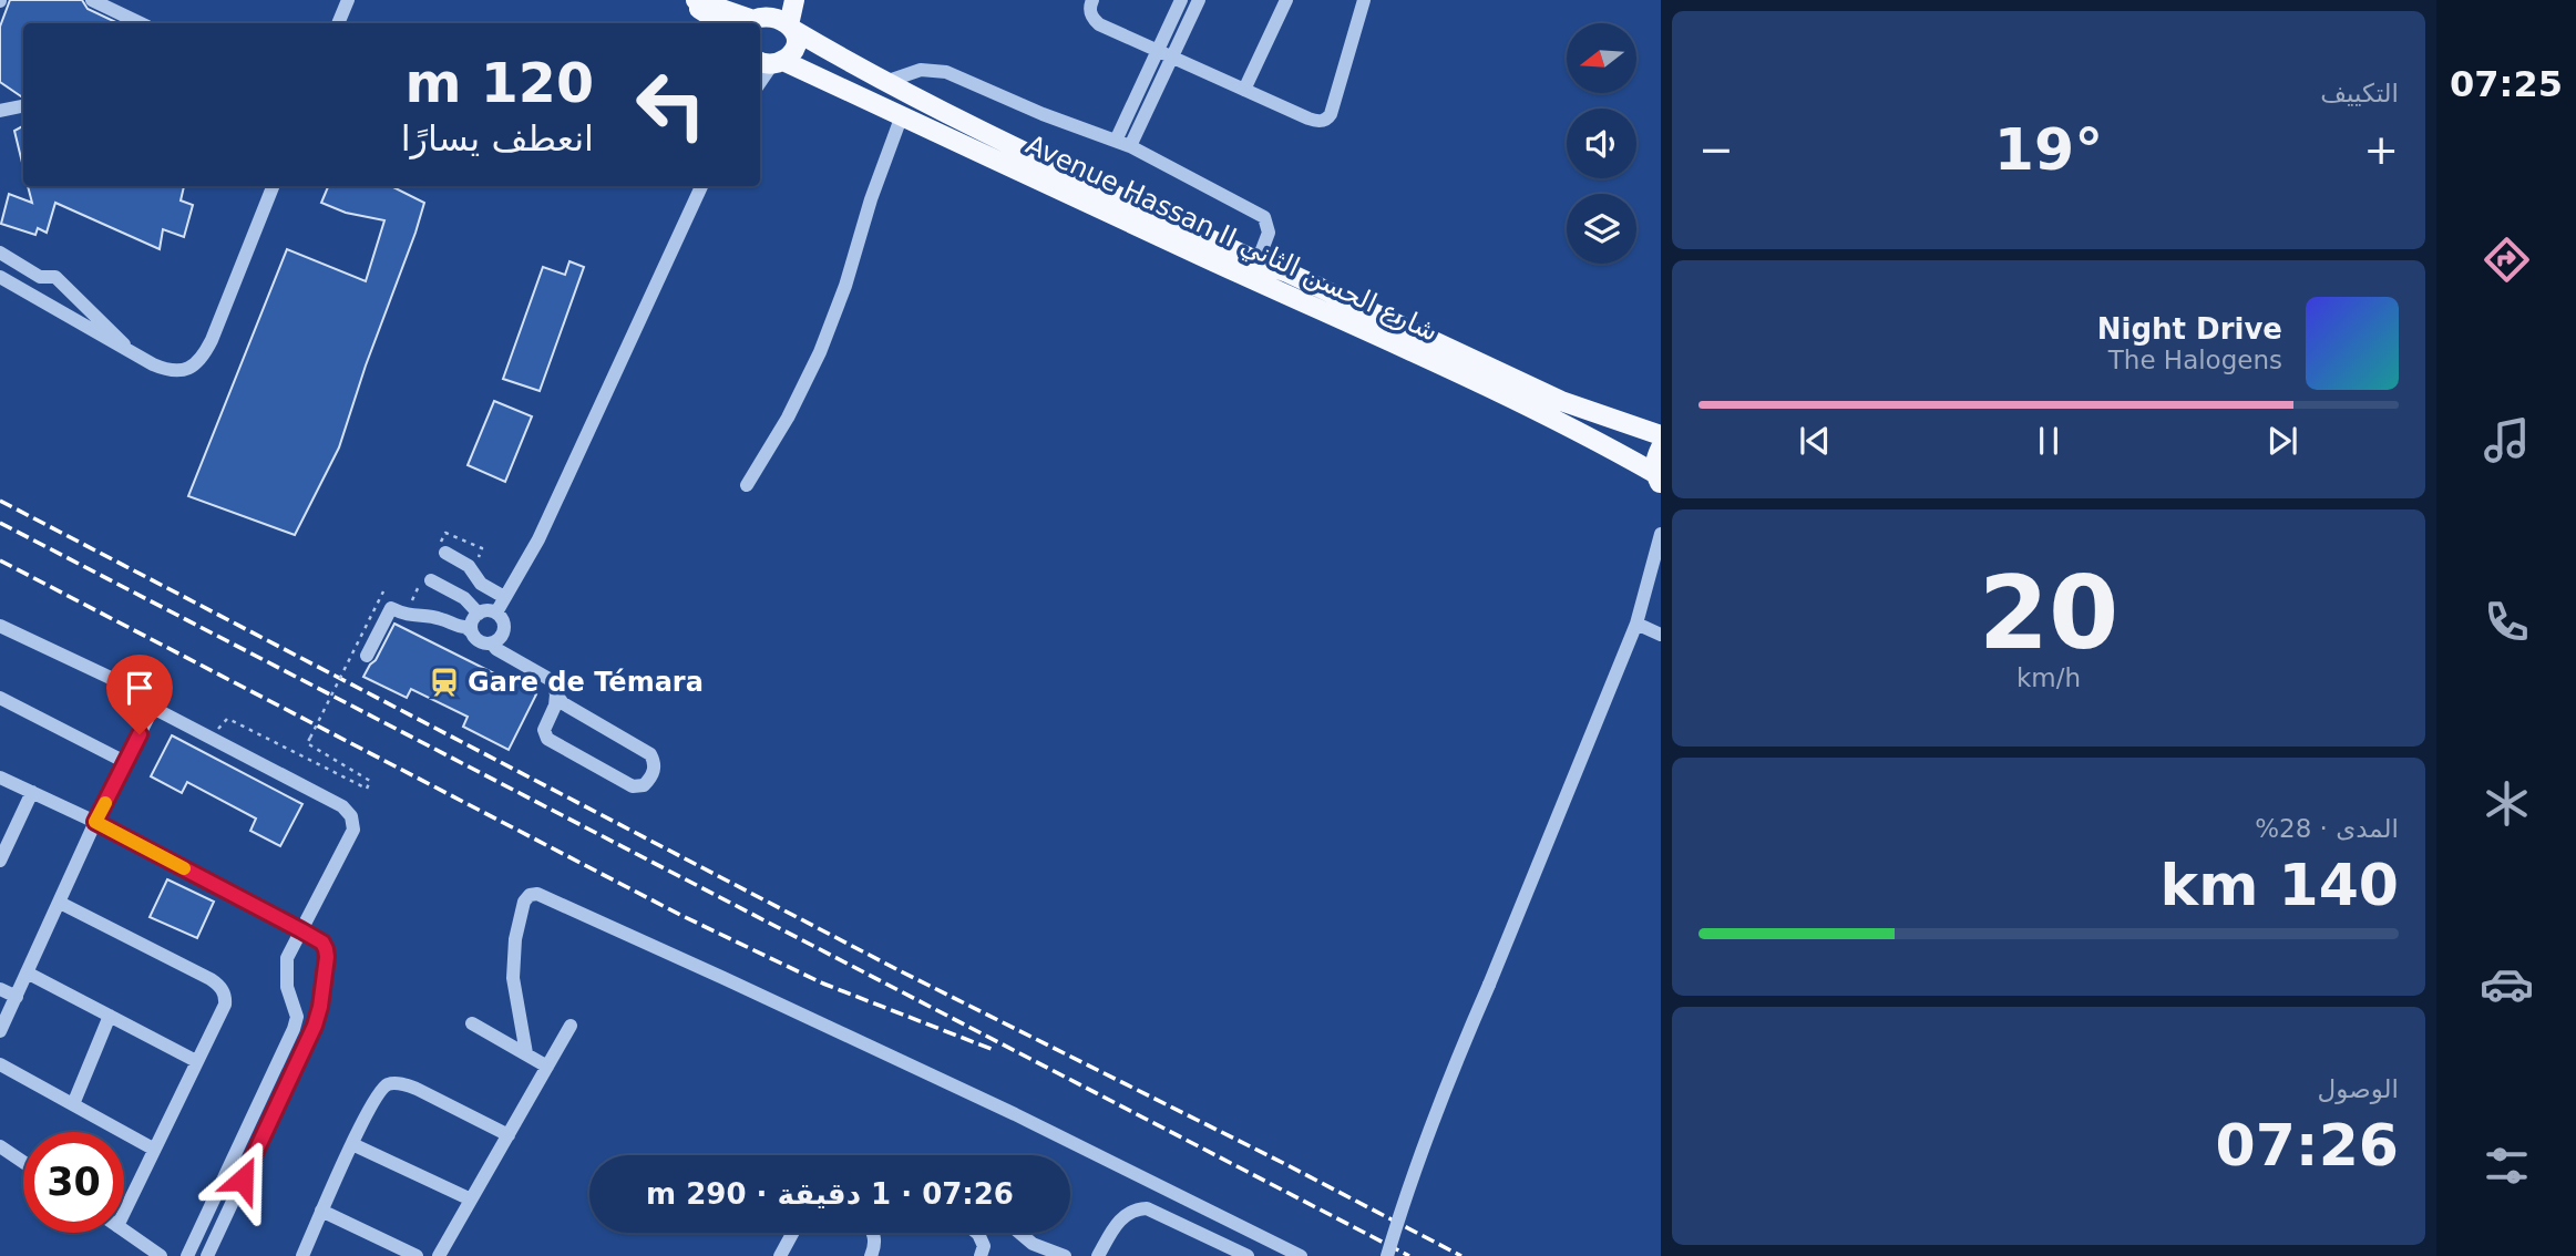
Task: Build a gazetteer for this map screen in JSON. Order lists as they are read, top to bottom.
{
  "streets": {
    "main road": ["Avenue Hassan II شارع الحسن الثاني"]
  },
  "places": {
    "station": ["Gare de Témara"]
  },
  "north": "left",
  "page": {
    "tabs": "07:25",
    "tile": [
      "التكييف",
      ["20", "km/h"],
      ["المدى · 28%", "140 km"],
      ["الوصول", "07:26"]
    ],
    "turn": ["120 m", "انعطف يسارًا"],
    "heat": ["−", "19°", "+"],
    "song": ["Night Drive", "The Halogens"],
    "limit": "30",
    "trip": "07:26 · 1 دقيقة · 290 m"
  }
}
